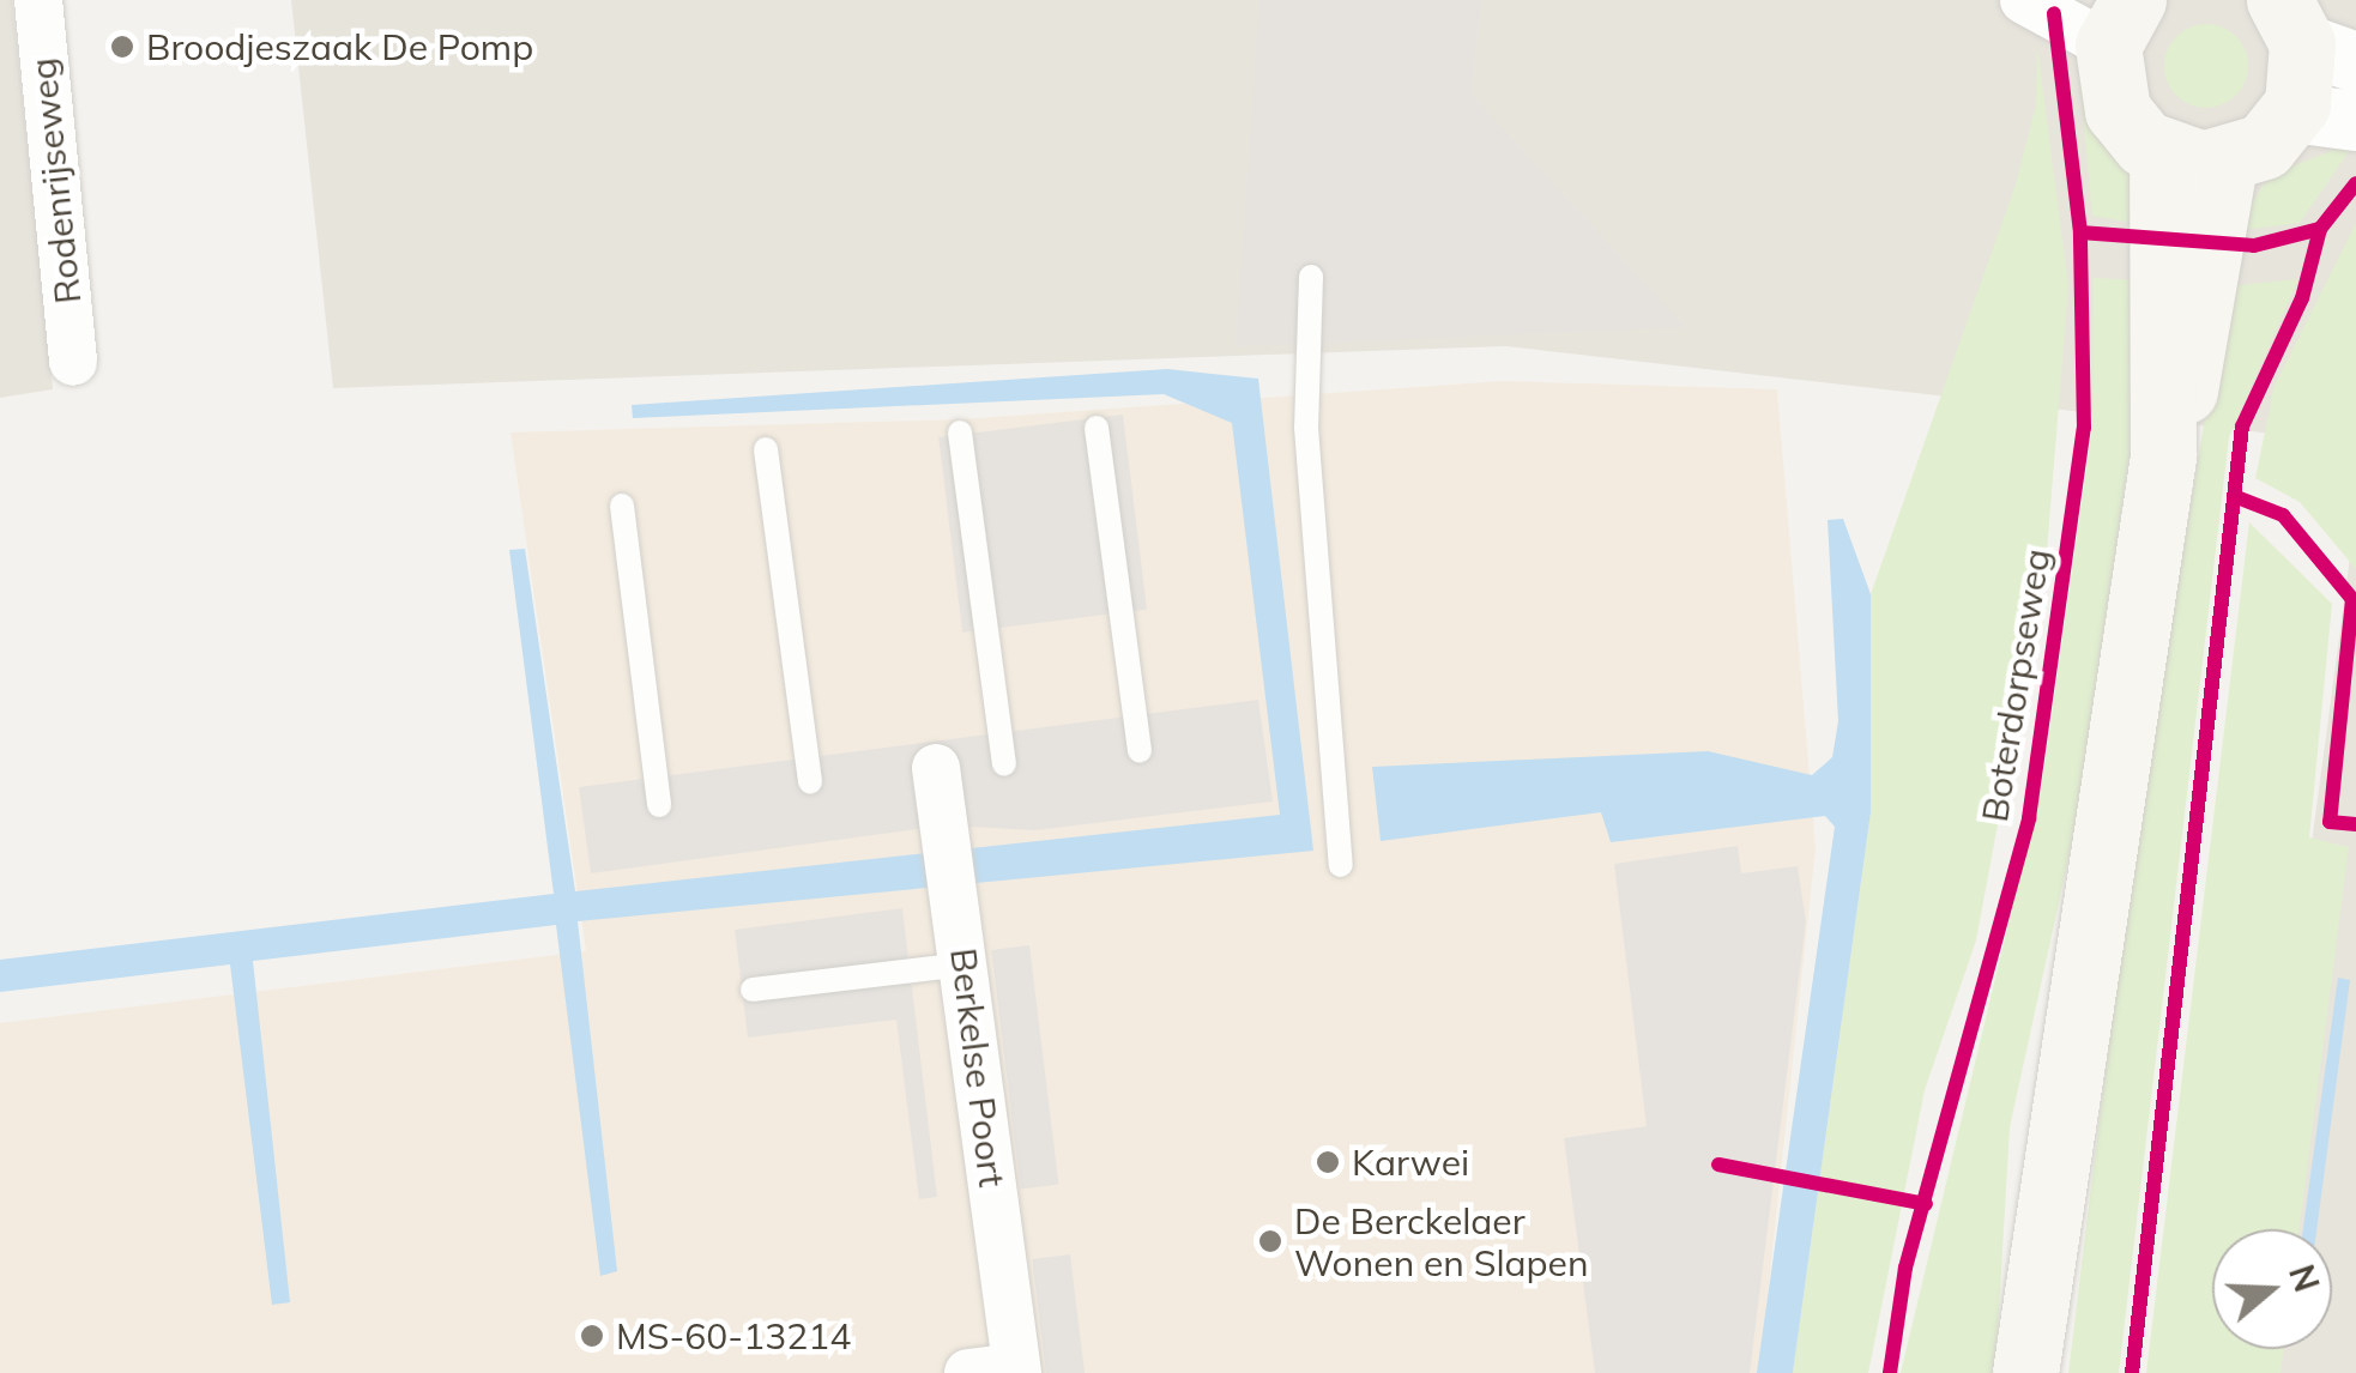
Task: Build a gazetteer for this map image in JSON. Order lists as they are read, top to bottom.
{
  "streets": {
    "street": ["Rodenrijseweg", "Berkelse Poort"],
    "cycle path": ["Boterdorpseweg"]
  },
  "places": [
    "Broodjeszaak De Pomp",
    "Karwei",
    "De Berckelaer Wonen en Slapen",
    "MS-60-13214"
  ],
  "north": "right"
}
